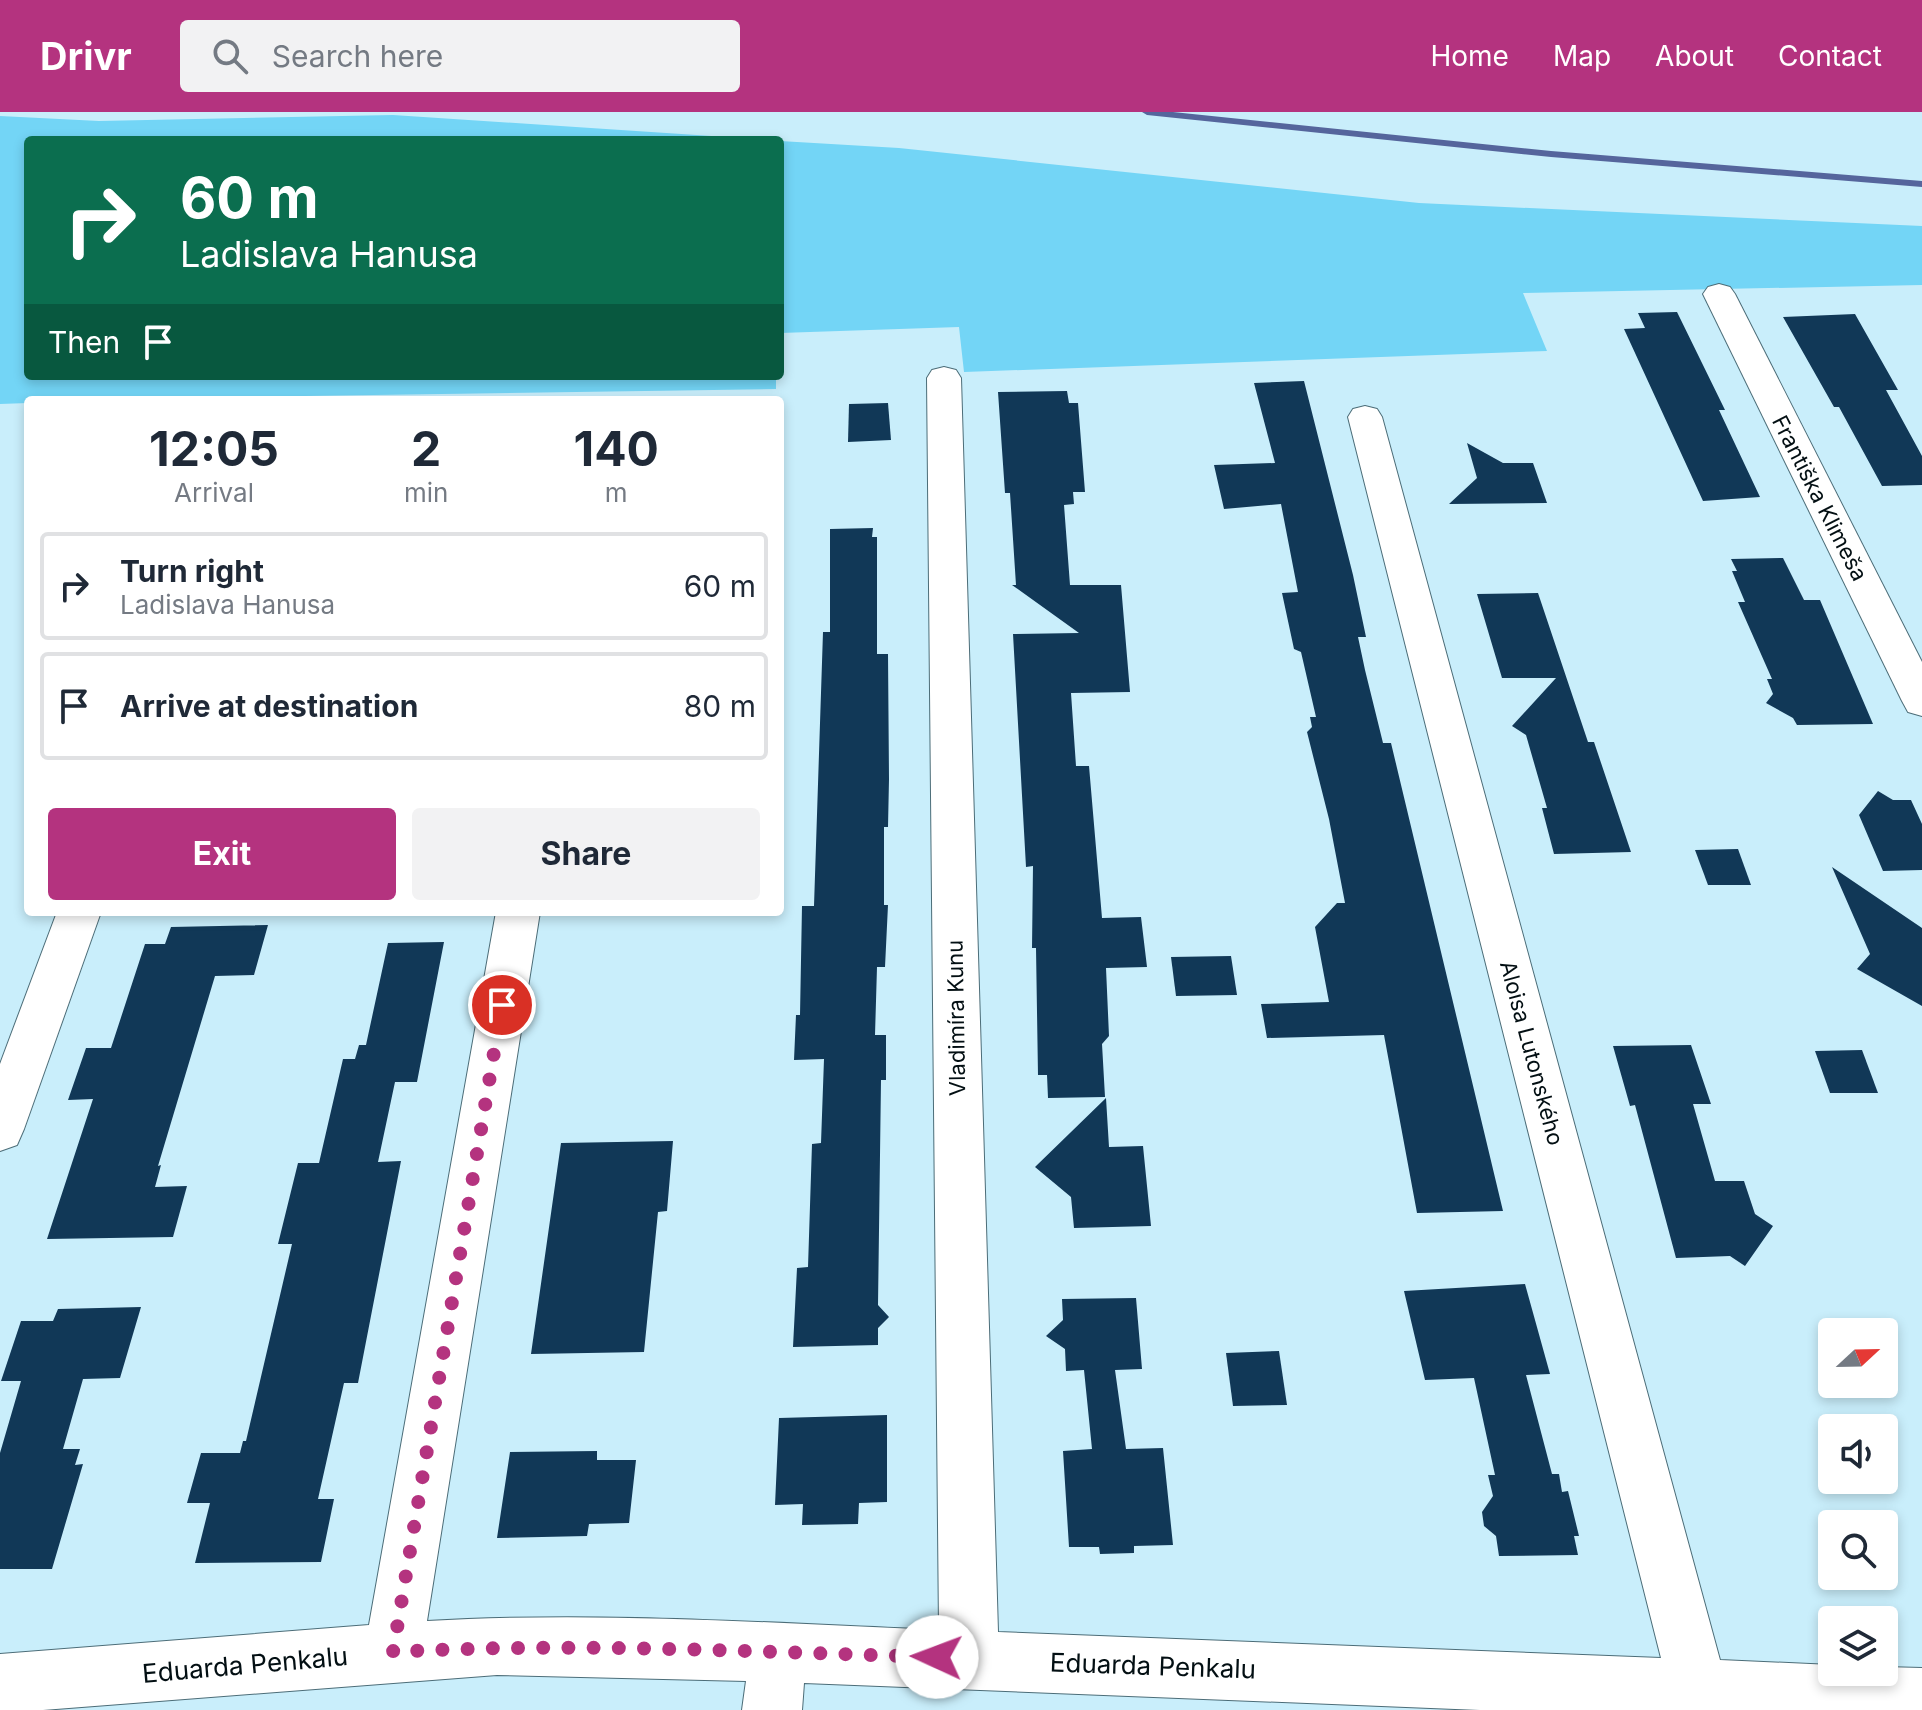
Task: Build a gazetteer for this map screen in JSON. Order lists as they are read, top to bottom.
{
  "streets": {
    "street": [
      "Františka Klimeša",
      "Vladimíra Kunu",
      "Aloisa Lutonského",
      "Eduarda Penkalu"
    ]
  },
  "crossings": [
    ["Vladimíra Kunu", "Eduarda Penkalu"],
    ["Aloisa Lutonského", "Eduarda Penkalu"]
  ],
  "north": "right",
  "page": {
    "header": "Drivr",
    "search": "Search here",
    "nav": [
      "Home",
      "Map",
      "About",
      "Contact"
    ],
    "turn": ["60 m", "Ladislava Hanusa"],
    "then": "Then",
    "eta": [
      "12:05",
      "Arrival",
      "2",
      "min",
      "140",
      "m"
    ],
    "list": [
      {
        "name": "Turn right",
        "note": "Ladislava Hanusa",
        "value": "60 m"
      },
      {
        "name": "Arrive at destination",
        "value": "80 m"
      }
    ],
    "buttons": ["Exit", "Share"]
  }
}
